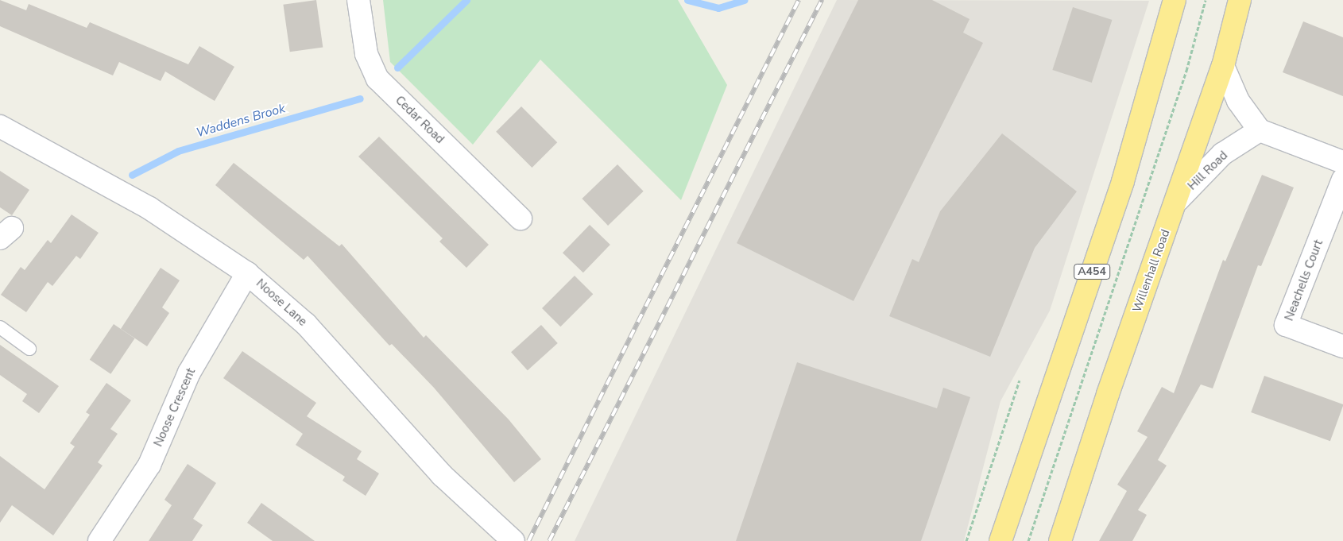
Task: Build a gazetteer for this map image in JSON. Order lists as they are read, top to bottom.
{
  "streets": {
    "highway": ["Willenhall Road", "A454"],
    "street": [
      "Cedar Road",
      "Hill Road",
      "Neachells Court",
      "Noose Lane",
      "Noose Crescent"
    ]
  },
  "crossings": [
    ["Hill Road", "Willenhall Road"],
    ["Noose Lane", "Noose Crescent"]
  ],
  "water": ["Waddens Brook"]
}
